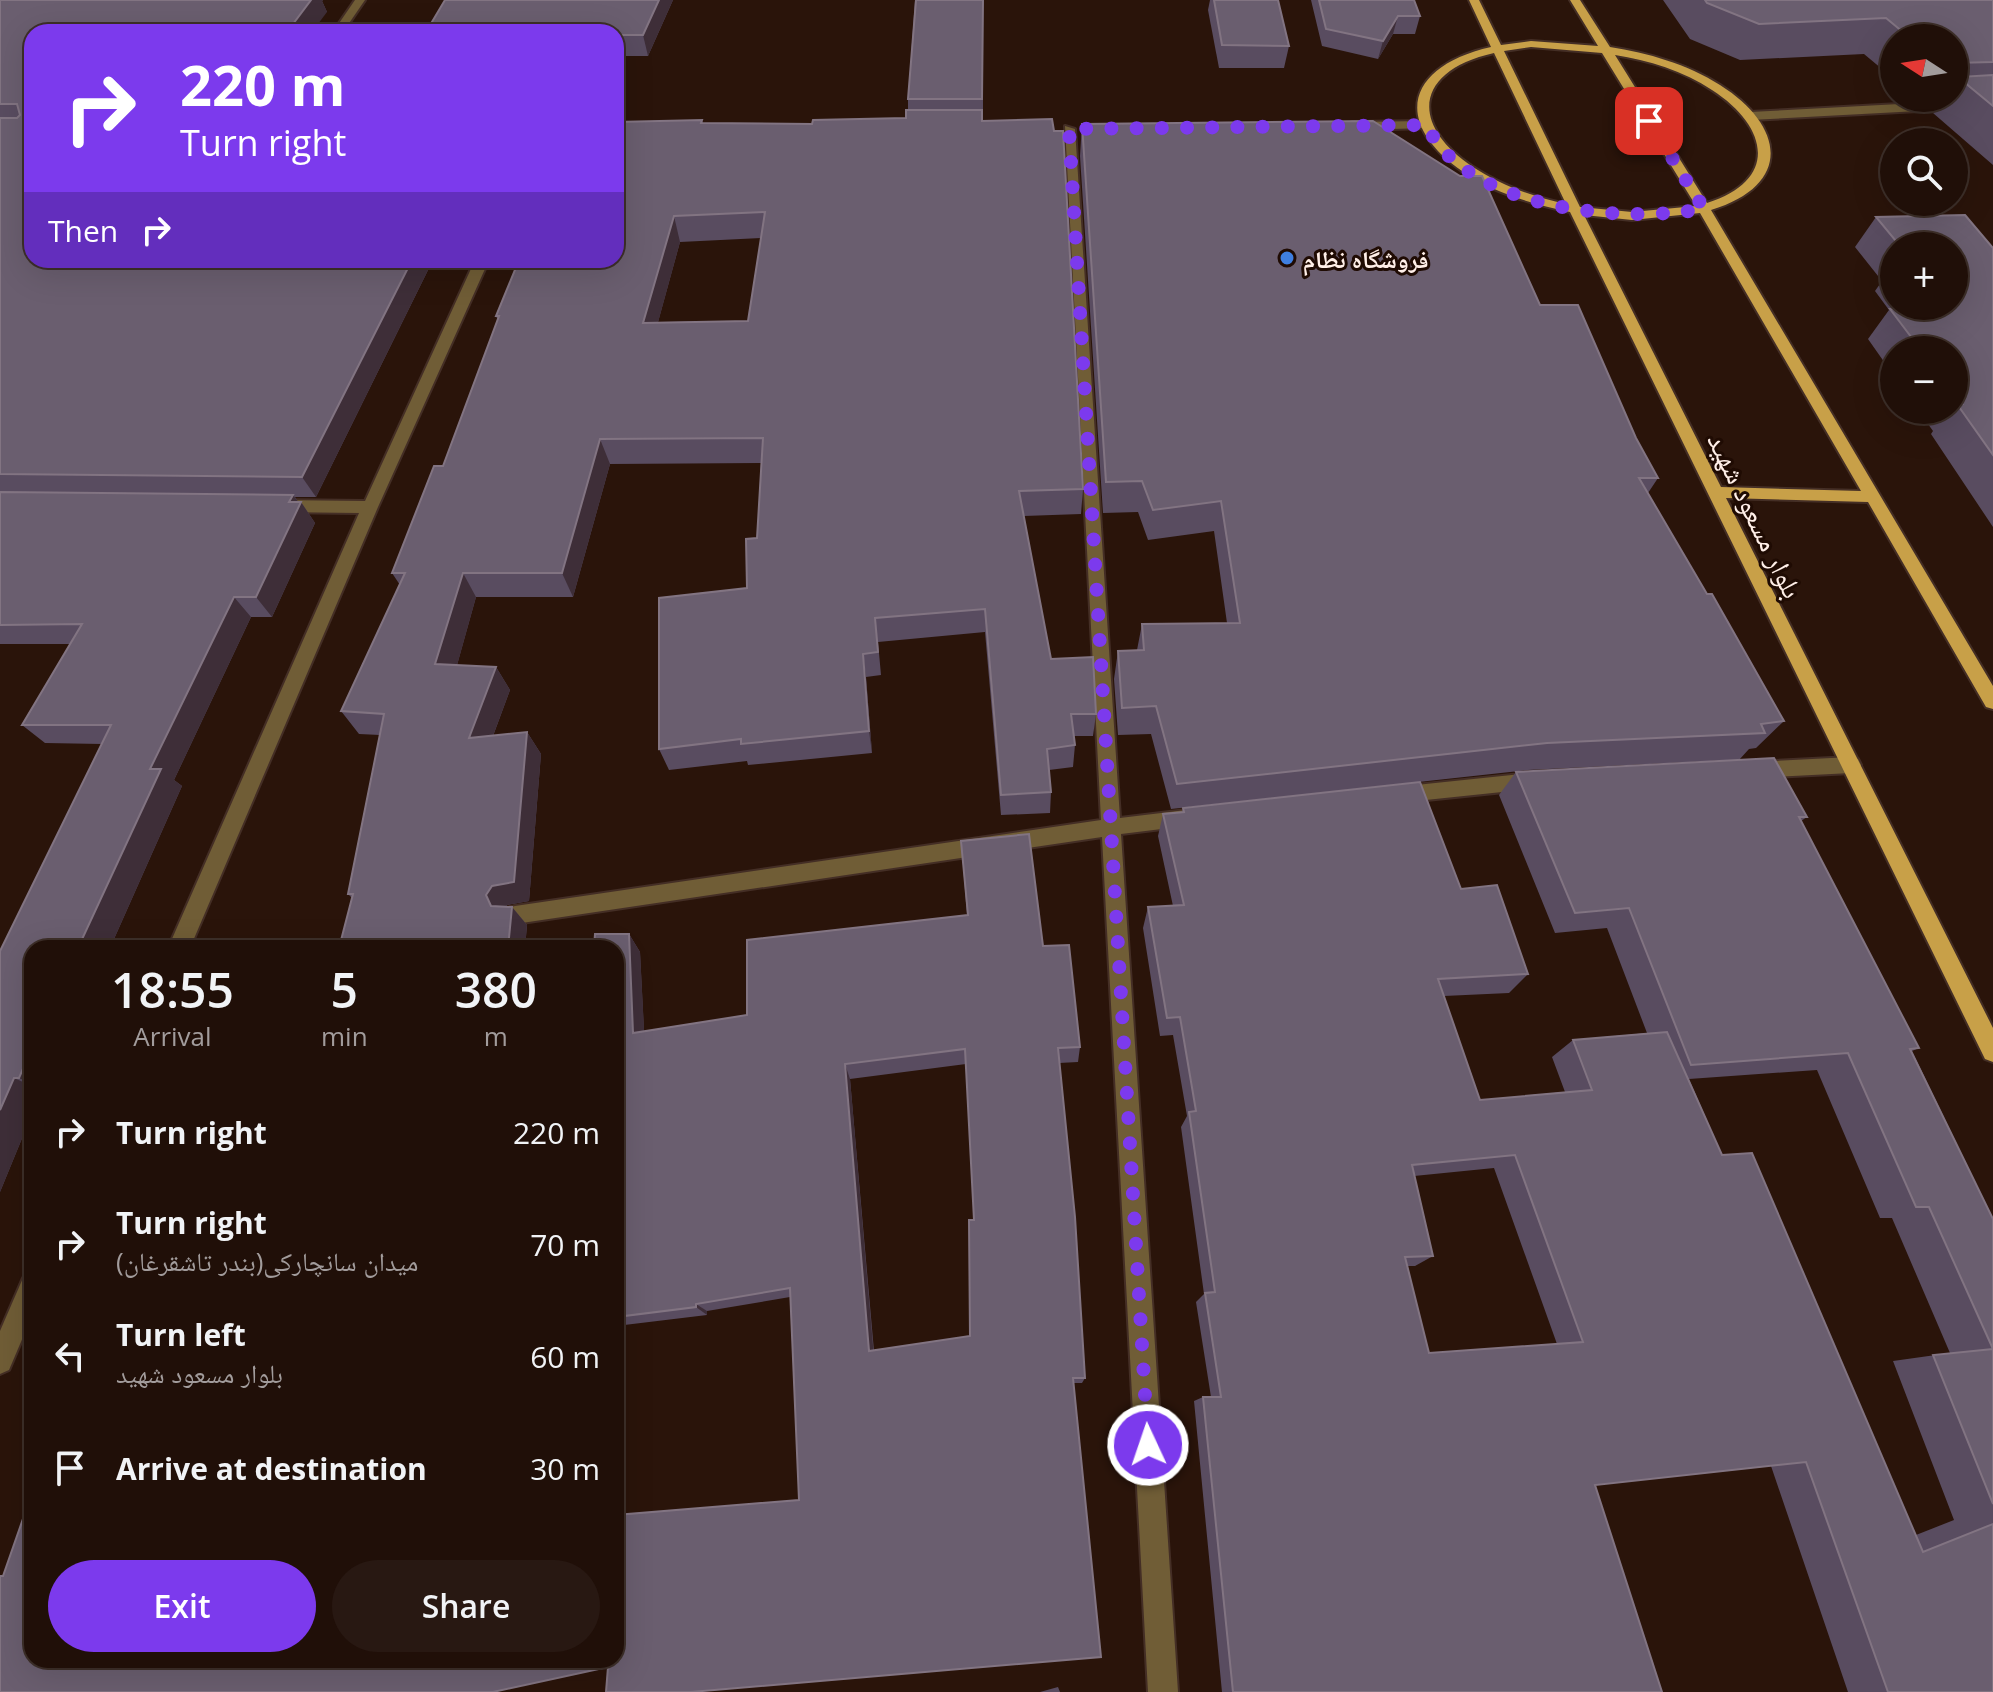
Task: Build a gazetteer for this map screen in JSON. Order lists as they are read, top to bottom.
{
  "streets": {
    "main road": ["بلوار مسعود شهید"]
  },
  "places": ["فروشگاه نظام"],
  "north": "left",
  "page": {
    "map_buttons": ["+", "−"],
    "turn": ["220 m", "Turn right"],
    "then": "Then",
    "eta": [
      "18:55",
      "Arrival",
      "5",
      "min",
      "380",
      "m"
    ],
    "list": [
      {
        "name": "Turn right",
        "value": "220 m"
      },
      {
        "name": "Turn right",
        "note": "میدان سانچارکی(بندر تاشقرغان)",
        "value": "70 m"
      },
      {
        "name": "Turn left",
        "note": "بلوار مسعود شهید",
        "value": "60 m"
      },
      {
        "name": "Arrive at destination",
        "value": "30 m"
      }
    ],
    "buttons": ["Exit", "Share"]
  }
}
